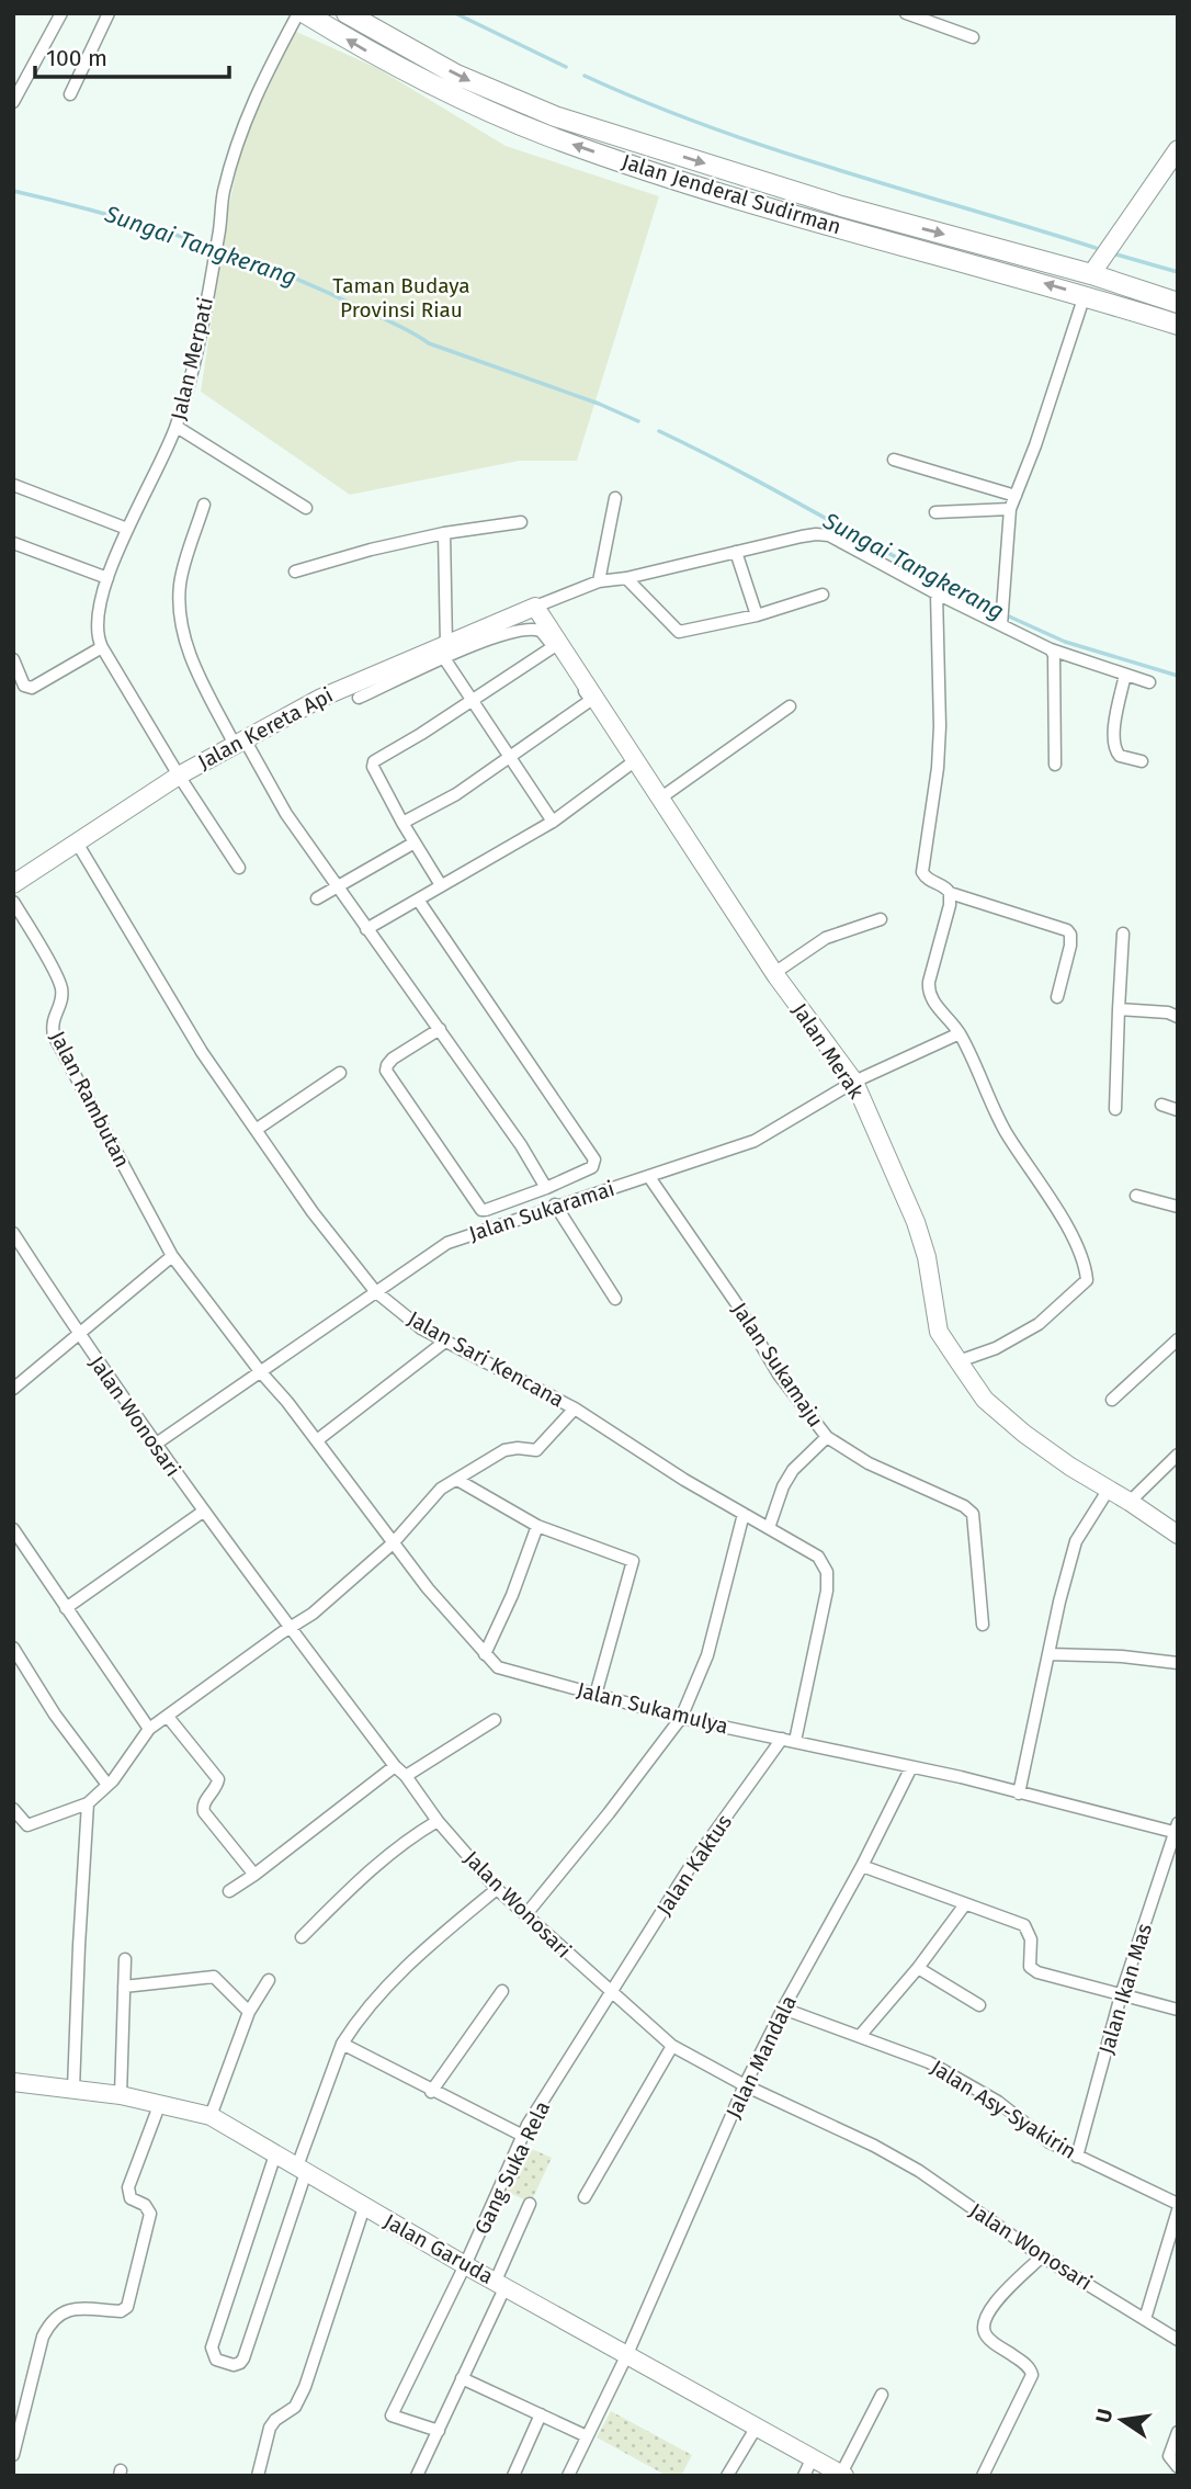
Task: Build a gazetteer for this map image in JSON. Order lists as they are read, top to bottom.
{
  "streets": {
    "main road": ["Jalan Jenderal Sudirman"],
    "street": [
      "Jalan Merpati",
      "Jalan Kereta Api",
      "Jalan Merak",
      "Jalan Rambutan",
      "Jalan Sukaramai",
      "Jalan Sari Kencana",
      "Jalan Sukamaju",
      "Jalan Wonosari",
      "Jalan Sukamulya",
      "Jalan Kaktus",
      "Jalan Ikan Mas",
      "Jalan Mandala",
      "Jalan Asy-Syakirin",
      "Gang Suka Rela",
      "Jalan Garuda"
    ]
  },
  "crossings": [
    ["Jalan Merpati", "Jalan Kereta Api"],
    ["Jalan Kereta Api", "Jalan Merak"],
    ["Jalan Kereta Api", "Jalan Sari Kencana"],
    ["Jalan Merak", "Jalan Sukaramai"],
    ["Jalan Rambutan", "Jalan Sukaramai"],
    ["Jalan Rambutan", "Jalan Sukamulya"],
    ["Jalan Sukaramai", "Jalan Sari Kencana"],
    ["Jalan Sukaramai", "Jalan Sukamaju"],
    ["Jalan Sukaramai", "Jalan Wonosari"],
    ["Jalan Sukaramai", "Jalan Sukamulya"],
    ["Jalan Sari Kencana", "Jalan Sukamulya"],
    ["Jalan Wonosari", "Jalan Kaktus"],
    ["Jalan Wonosari", "Jalan Mandala"],
    ["Jalan Wonosari", "Gang Suka Rela"],
    ["Jalan Sukamulya", "Jalan Kaktus"],
    ["Jalan Sukamulya", "Jalan Ikan Mas"],
    ["Jalan Sukamulya", "Jalan Mandala"],
    ["Jalan Kaktus", "Gang Suka Rela"],
    ["Jalan Ikan Mas", "Jalan Asy-Syakirin"],
    ["Jalan Mandala", "Jalan Asy-Syakirin"],
    ["Jalan Mandala", "Jalan Garuda"],
    ["Gang Suka Rela", "Jalan Garuda"]
  ],
  "water": ["Sungai Tangkerang"],
  "parks": ["Taman Budaya Provinsi Riau"],
  "scale_bar": "100 m",
  "north": "left"
}
